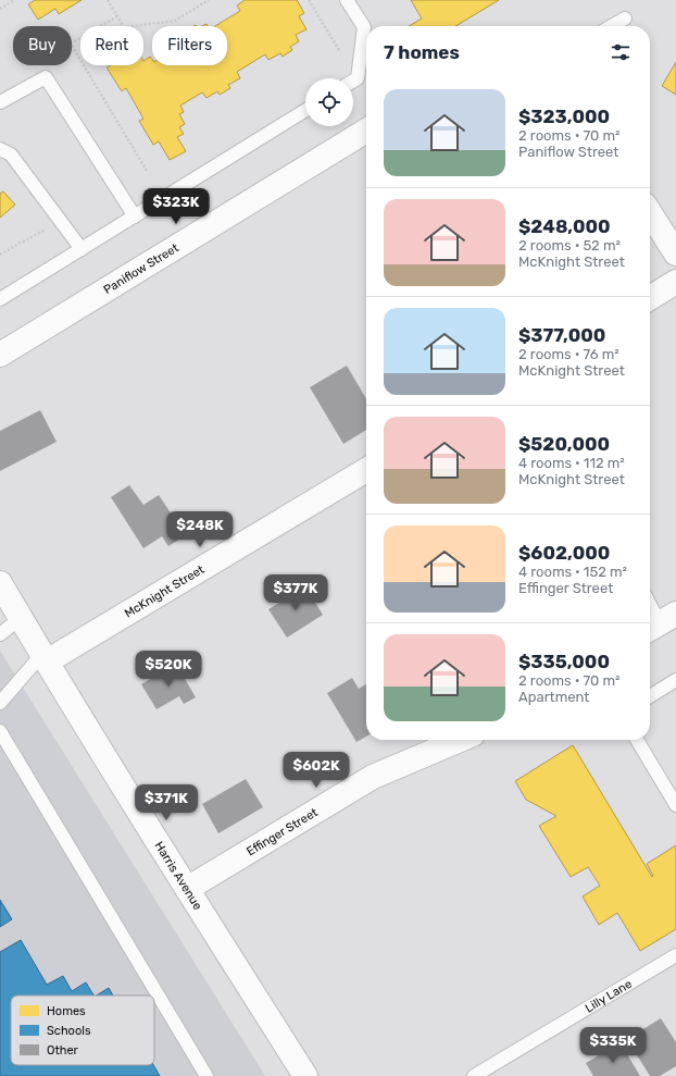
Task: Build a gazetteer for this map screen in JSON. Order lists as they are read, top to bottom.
{
  "streets": {
    "street": [
      "Paniflow Street",
      "McKnight Street",
      "Effinger Street",
      "Harris Avenue"
    ],
    "lane": ["Lilly Lane"]
  },
  "crossings": [
    ["McKnight Street", "Harris Avenue"],
    ["Effinger Street", "Harris Avenue"]
  ],
  "legend": ["Homes", "Schools", "Other"],
  "page": {
    "chip": ["Buy", "Rent", "Filters"],
    "heading": "7 homes",
    "list": [
      {
        "name": "$323,000",
        "note": "2 rooms · 70 m² · Paniflow Street"
      },
      {
        "name": "$248,000",
        "note": "2 rooms · 52 m² · McKnight Street"
      },
      {
        "name": "$377,000",
        "note": "2 rooms · 76 m² · McKnight Street"
      },
      {
        "name": "$520,000",
        "note": "4 rooms · 112 m² · McKnight Street"
      },
      {
        "name": "$602,000",
        "note": "4 rooms · 152 m² · Effinger Street"
      },
      {
        "name": "$335,000",
        "note": "2 rooms · 70 m² · Apartment"
      }
    ],
    "price": [
      "$323K",
      "$248K",
      "$377K",
      "$520K",
      "$602K",
      "$371K",
      "$335K"
    ]
  }
}
